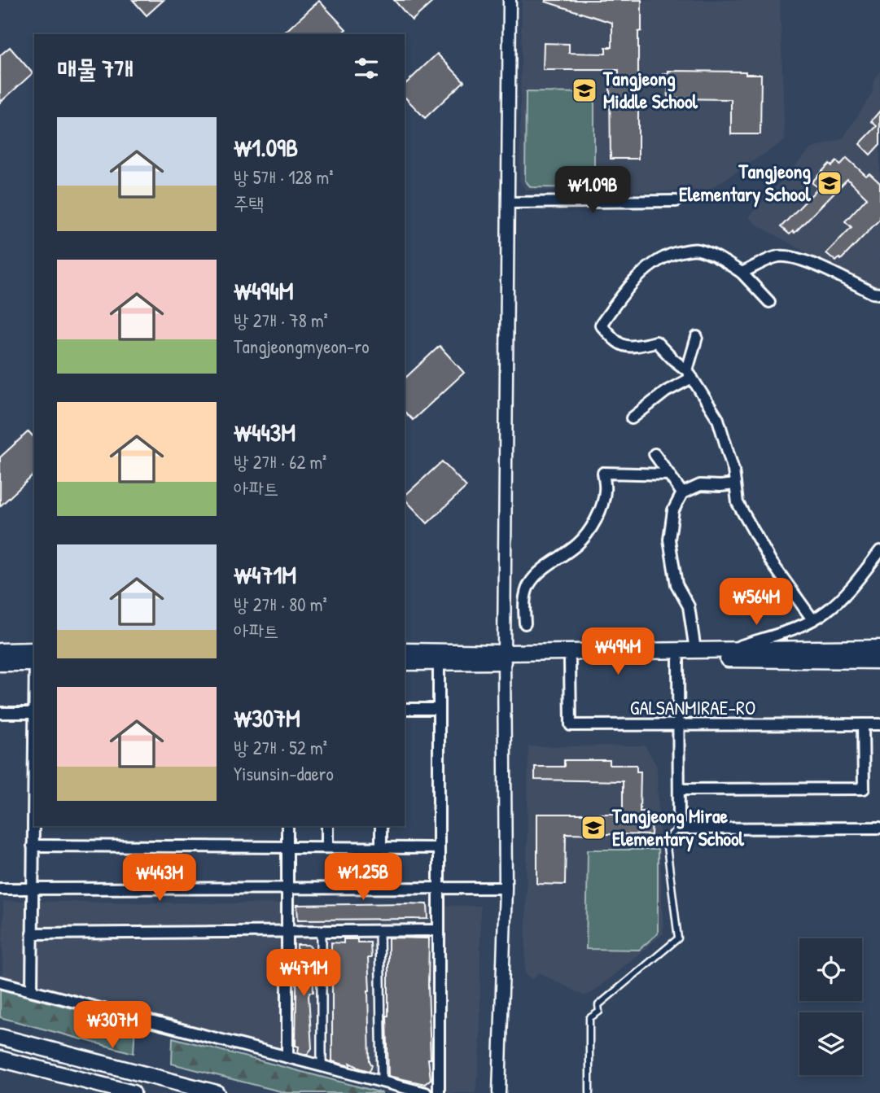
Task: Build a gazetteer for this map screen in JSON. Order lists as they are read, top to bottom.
{
  "streets": {
    "street": ["GALSANMIRAE-RO"]
  },
  "places": {
    "school or university": ["Tangjeong Middle School", "Tangjeong Elementary School", "Tangjeong Mirae Elementary School"]
  },
  "page": {
    "heading": "매물 7개",
    "list": [
      {
        "name": "₩1.09B",
        "note": "방 5개 · 128 m² · 주택"
      },
      {
        "name": "₩494M",
        "note": "방 2개 · 78 m² · Tangjeongmyeon-ro"
      },
      {
        "name": "₩443M",
        "note": "방 2개 · 62 m² · 아파트"
      },
      {
        "name": "₩471M",
        "note": "방 2개 · 80 m² · 아파트"
      },
      {
        "name": "₩307M",
        "note": "방 2개 · 52 m² · Yisunsin-daero"
      }
    ],
    "price": [
      "₩1.09B",
      "₩564M",
      "₩494M",
      "₩1.25B",
      "₩443M",
      "₩471M",
      "₩307M"
    ]
  }
}
